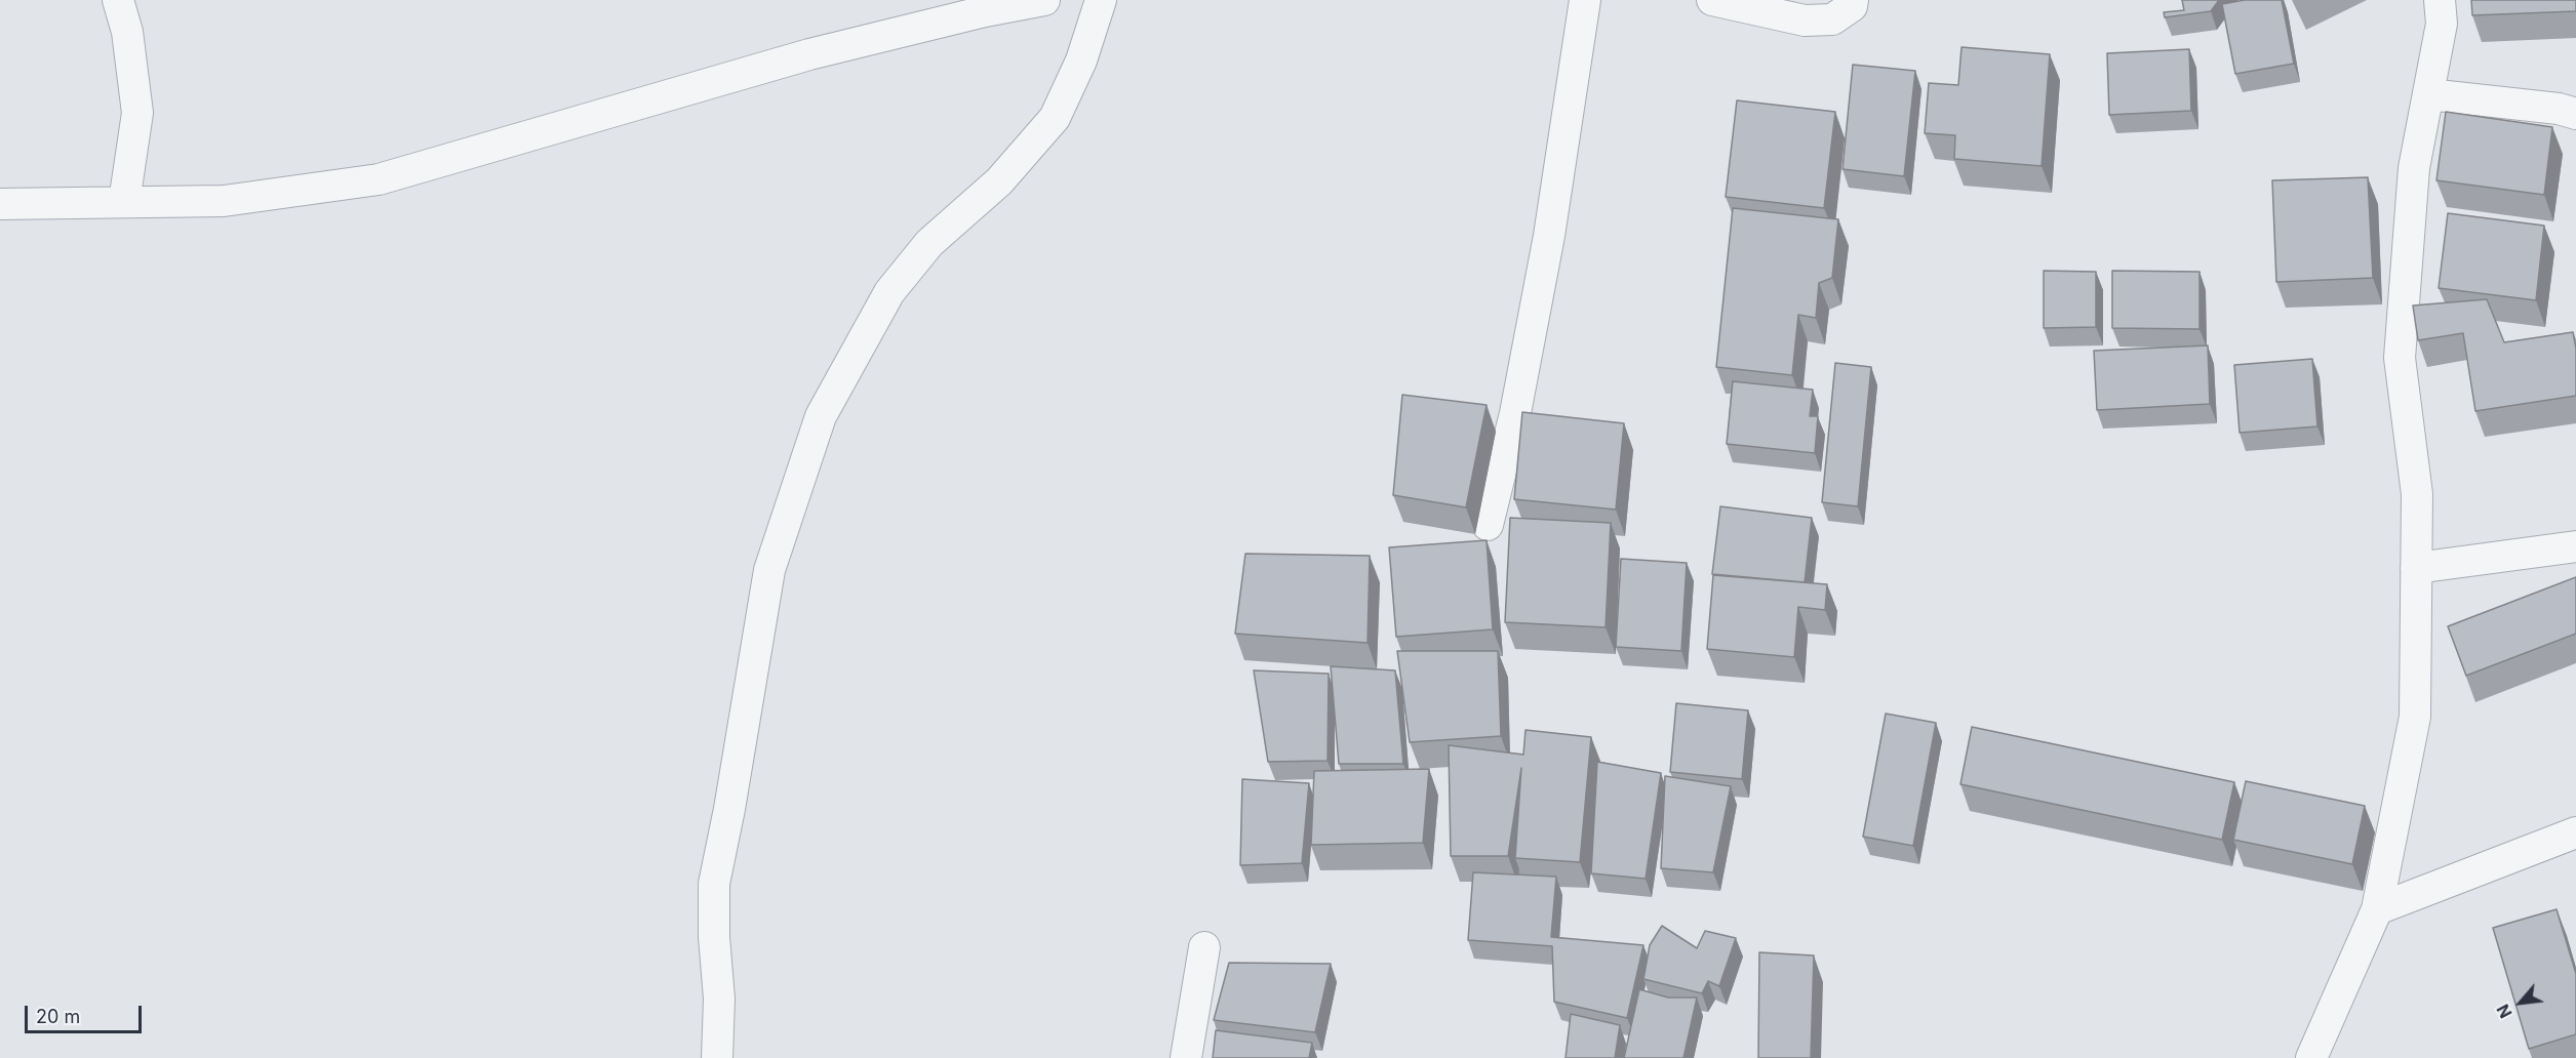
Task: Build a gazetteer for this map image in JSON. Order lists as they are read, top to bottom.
{
  "scale_bar": "20 m",
  "north": "bottom left"
}
